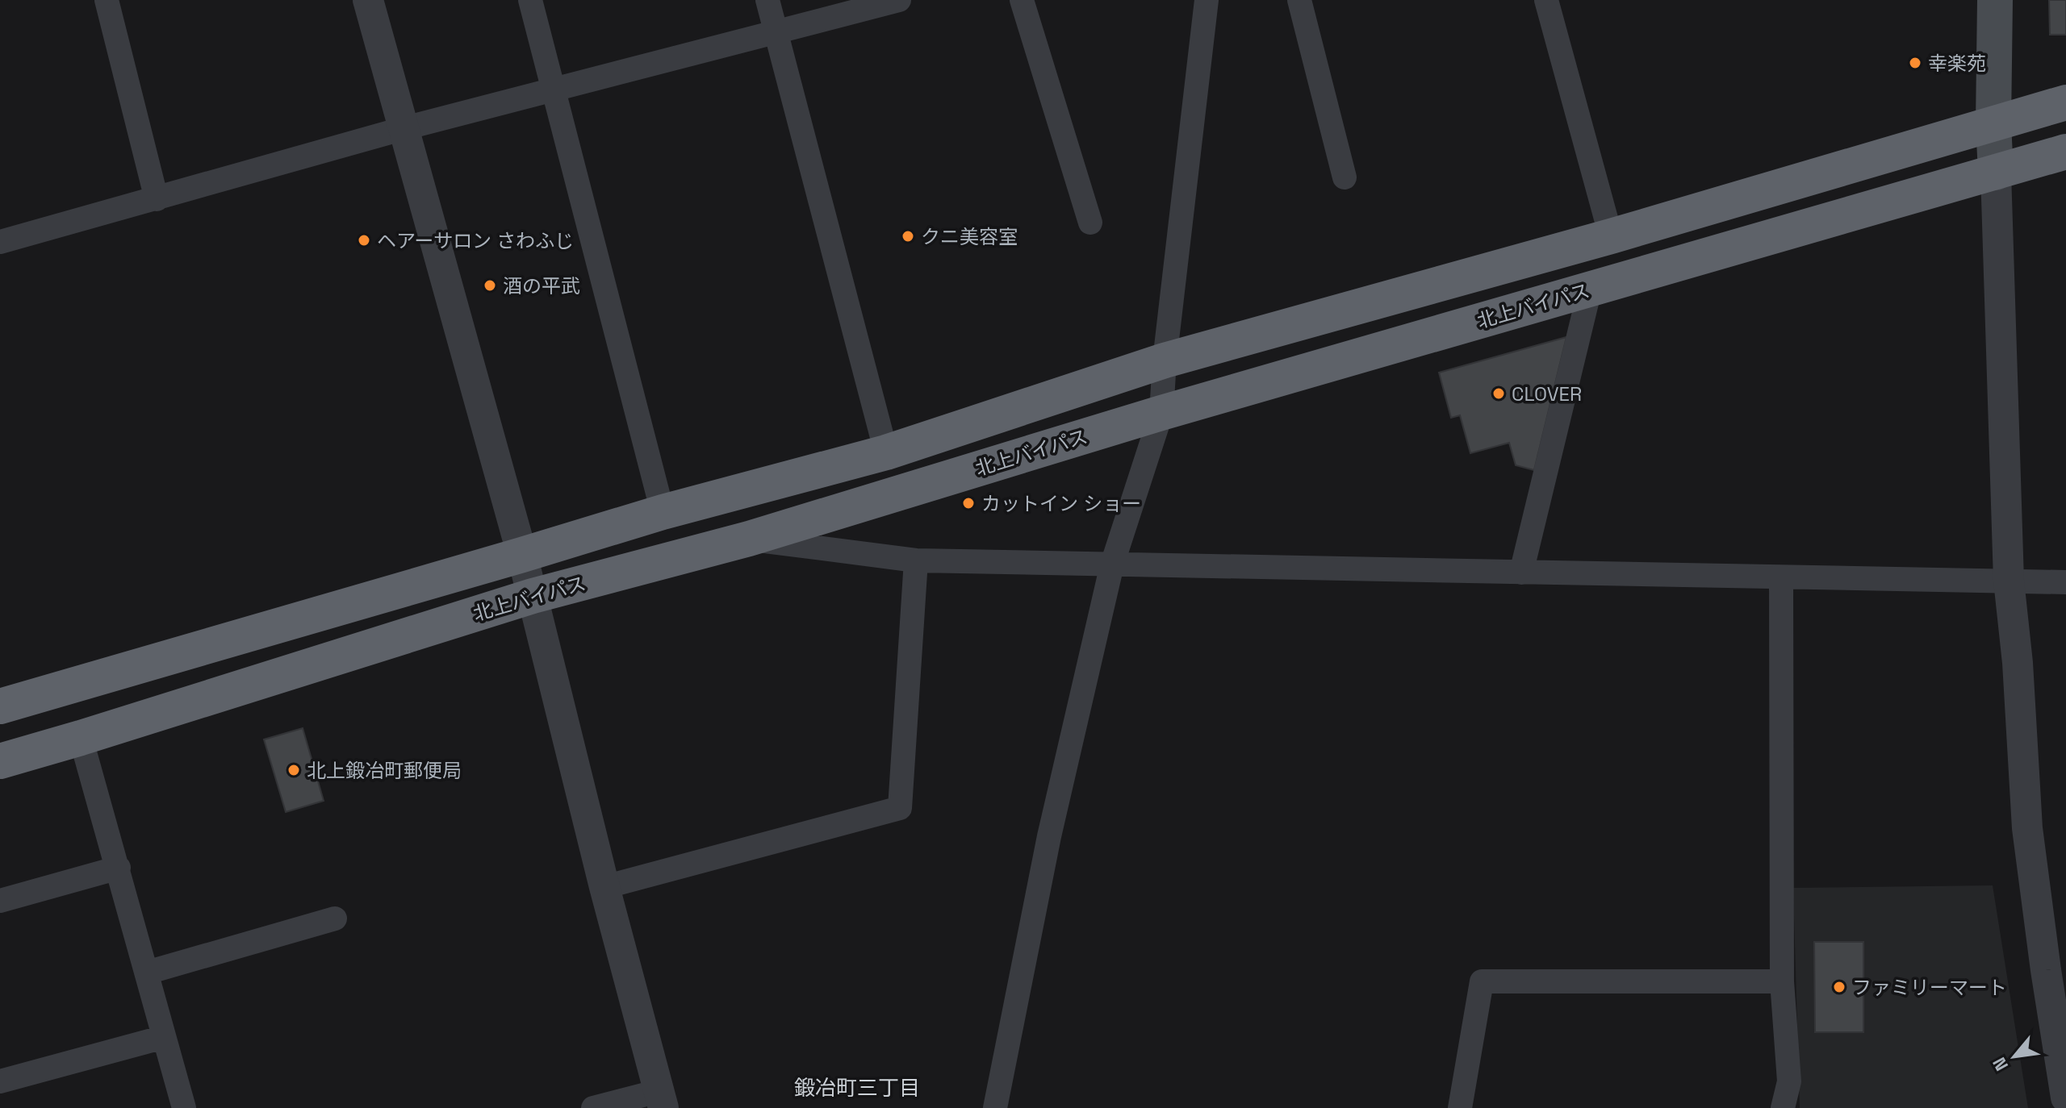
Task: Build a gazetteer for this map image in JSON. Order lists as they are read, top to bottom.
{
  "streets": {
    "highway": ["北上バイパス"]
  },
  "districts": ["鍛冶町三丁目"],
  "places": [
    "幸楽苑",
    "クニ美容室",
    "ヘアーサロン さわふじ",
    "酒の平武",
    "CLOVER",
    "カットイン ショー",
    "北上鍛冶町郵便局",
    "ファミリーマート"
  ],
  "north": "bottom left"
}
